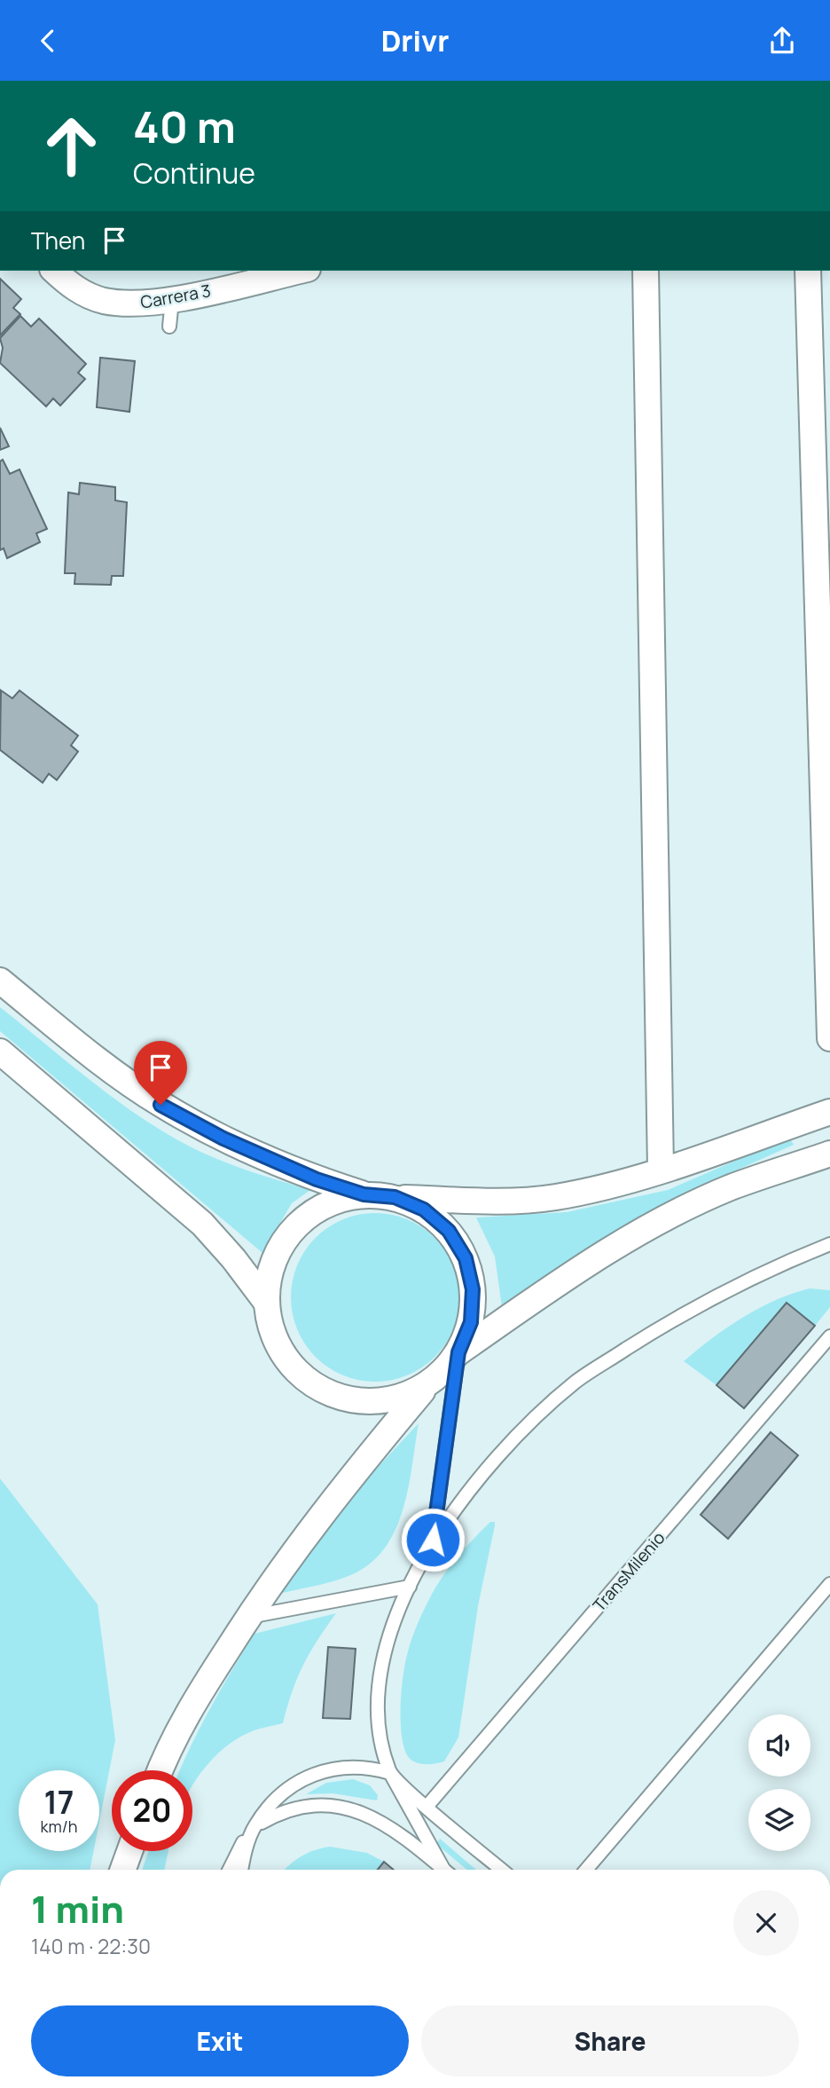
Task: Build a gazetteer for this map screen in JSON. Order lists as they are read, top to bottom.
{
  "streets": {
    "street": ["Carrera 3"],
    "lane": ["TransMilenio"]
  },
  "page": {
    "header": "Drivr",
    "turn": ["40 m", "Continue"],
    "then": "Then",
    "speed": "17 km/h",
    "limit": "20",
    "heading": ["1 min", "140 m · 22:30"],
    "buttons": ["Exit", "Share"]
  }
}
